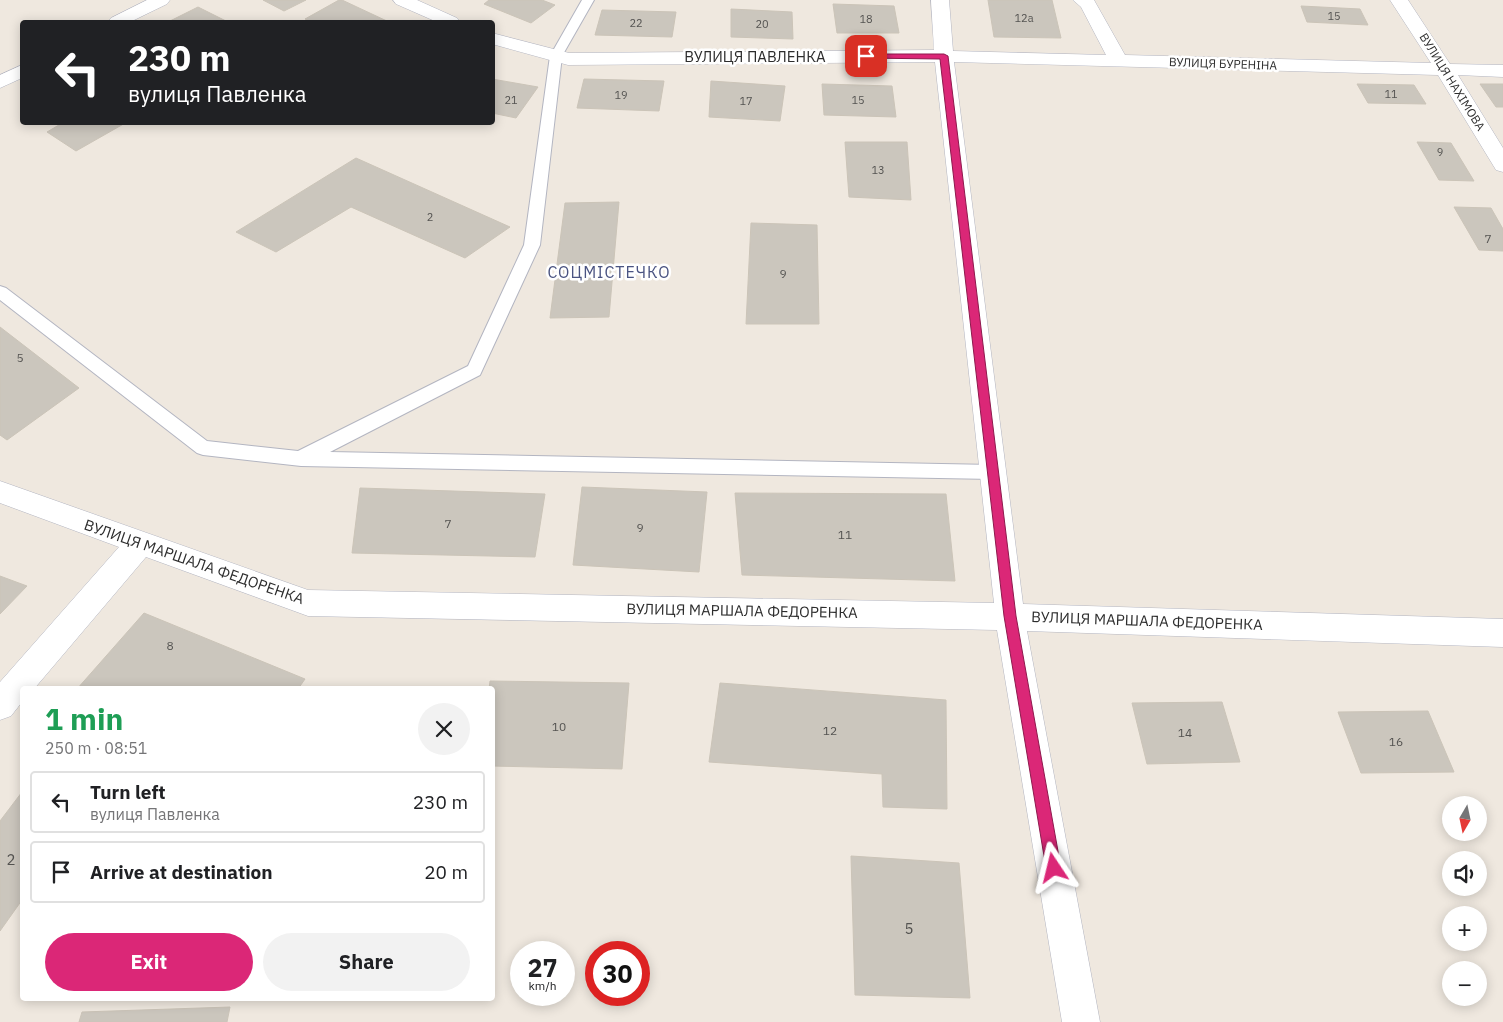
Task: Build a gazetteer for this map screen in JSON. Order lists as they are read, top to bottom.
{
  "streets": {
    "street": [
      "ВУЛИЦЯ ПАВЛЕНКА",
      "ВУЛИЦЯ БУРЕНІНА",
      "ВУЛИЦЯ НАХІМОВА",
      "ВУЛИЦЯ МАРШАЛА ФЕДОРЕНКА"
    ]
  },
  "crossings": [
    ["ВУЛИЦЯ ПАВЛЕНКА", "ВУЛИЦЯ БУРЕНІНА"],
    ["ВУЛИЦЯ БУРЕНІНА", "ВУЛИЦЯ НАХІМОВА"]
  ],
  "districts": ["СОЦМІСТЕЧКО"],
  "house_numbers": [
    "15",
    "12а",
    "18",
    "22",
    "20",
    "11",
    "19",
    "21",
    "15",
    "17",
    "9",
    "13",
    "2",
    "7",
    "9",
    "5",
    "7",
    "9",
    "11",
    "8",
    "10",
    "12",
    "14",
    "16",
    "2",
    "5"
  ],
  "north": "bottom",
  "page": {
    "turn": ["230 m", "вулиця Павленка"],
    "heading": ["1 min", "250 m · 08:51"],
    "list": [
      {
        "name": "Turn left",
        "note": "вулиця Павленка",
        "value": "230 m"
      },
      {
        "name": "Arrive at destination",
        "value": "20 m"
      }
    ],
    "map_buttons": ["+", "−"],
    "buttons": ["Exit", "Share"],
    "speed": "27 km/h",
    "limit": "30"
  }
}
